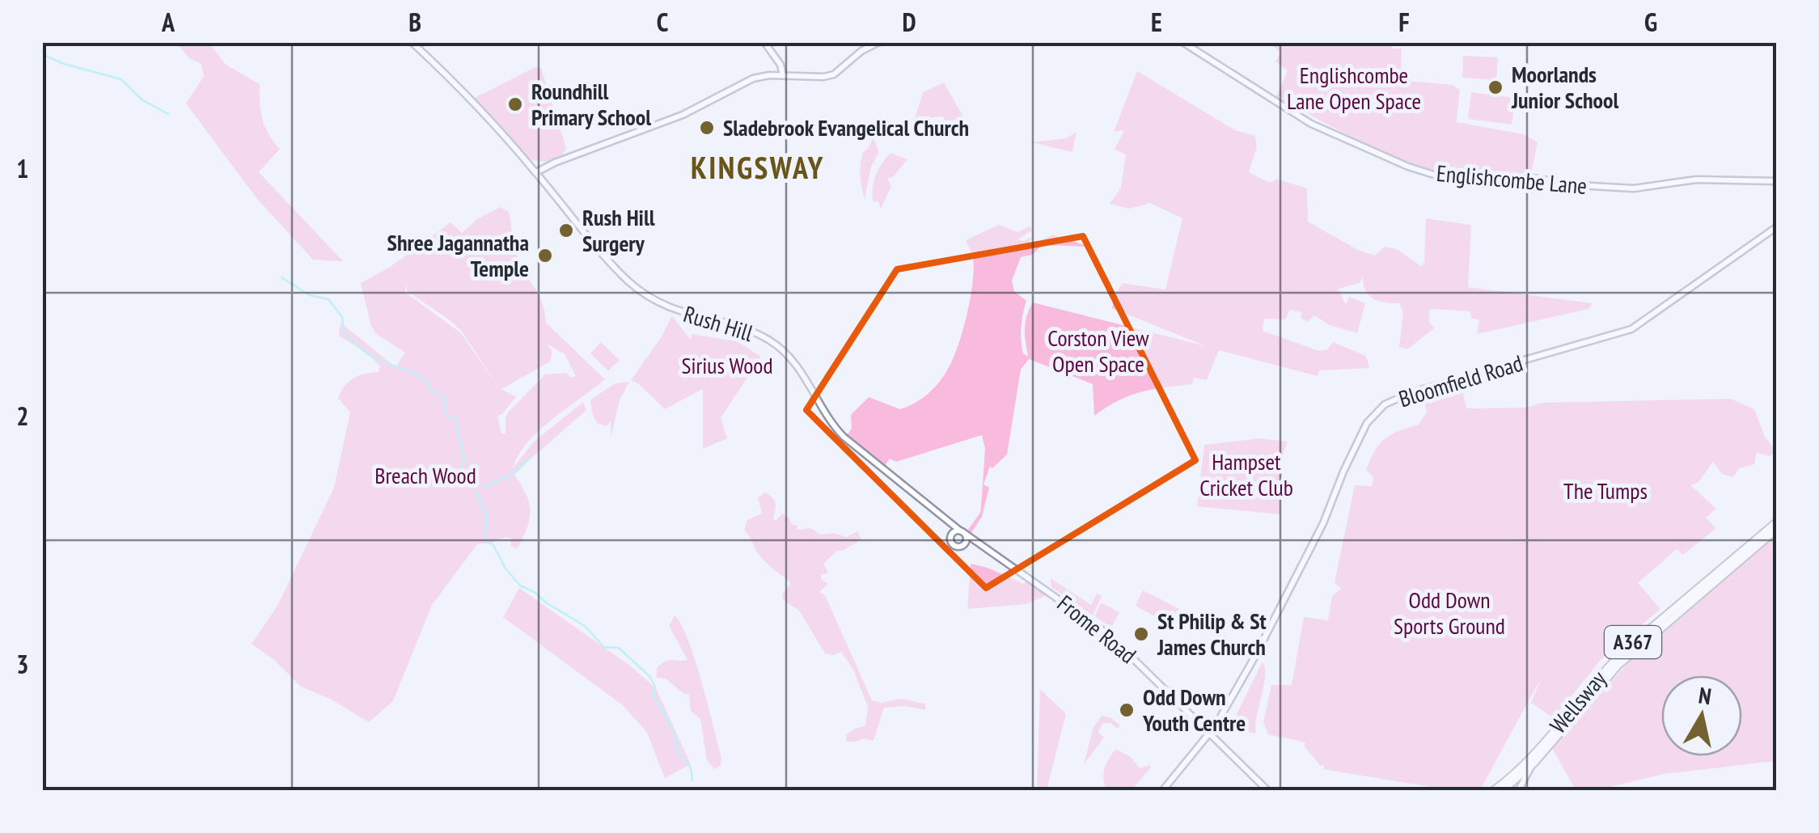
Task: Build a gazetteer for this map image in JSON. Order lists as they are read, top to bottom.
{
  "streets": {
    "main road": ["A367", "Wellsway"],
    "street": [
      "Englishcombe Lane",
      "Rush Hill",
      "Bloomfield Road",
      "Frome Road"
    ]
  },
  "crossings": [
    ["Rush Hill", "Frome Road"],
    ["Bloomfield Road", "Frome Road"]
  ],
  "districts": ["KINGSWAY"],
  "parks": [
    "Englishcombe Lane Open Space",
    "Corston View Open Space",
    "Sirius Wood",
    "Hampset Cricket Club",
    "Breach Wood",
    "The Tumps",
    "Odd Down Sports Ground"
  ],
  "places": [
    "Moorlands Junior School",
    "Roundhill Primary School",
    "Sladebrook Evangelical Church",
    "Rush Hill Surgery",
    "Shree Jagannatha Temple",
    "St Philip & St James Church",
    "Odd Down Youth Centre"
  ],
  "north": "top",
  "grid": {
    "columns": [
      "A",
      "B",
      "C",
      "D",
      "E",
      "F",
      "G"
    ],
    "rows": ["1", "2", "3"]
  }
}
